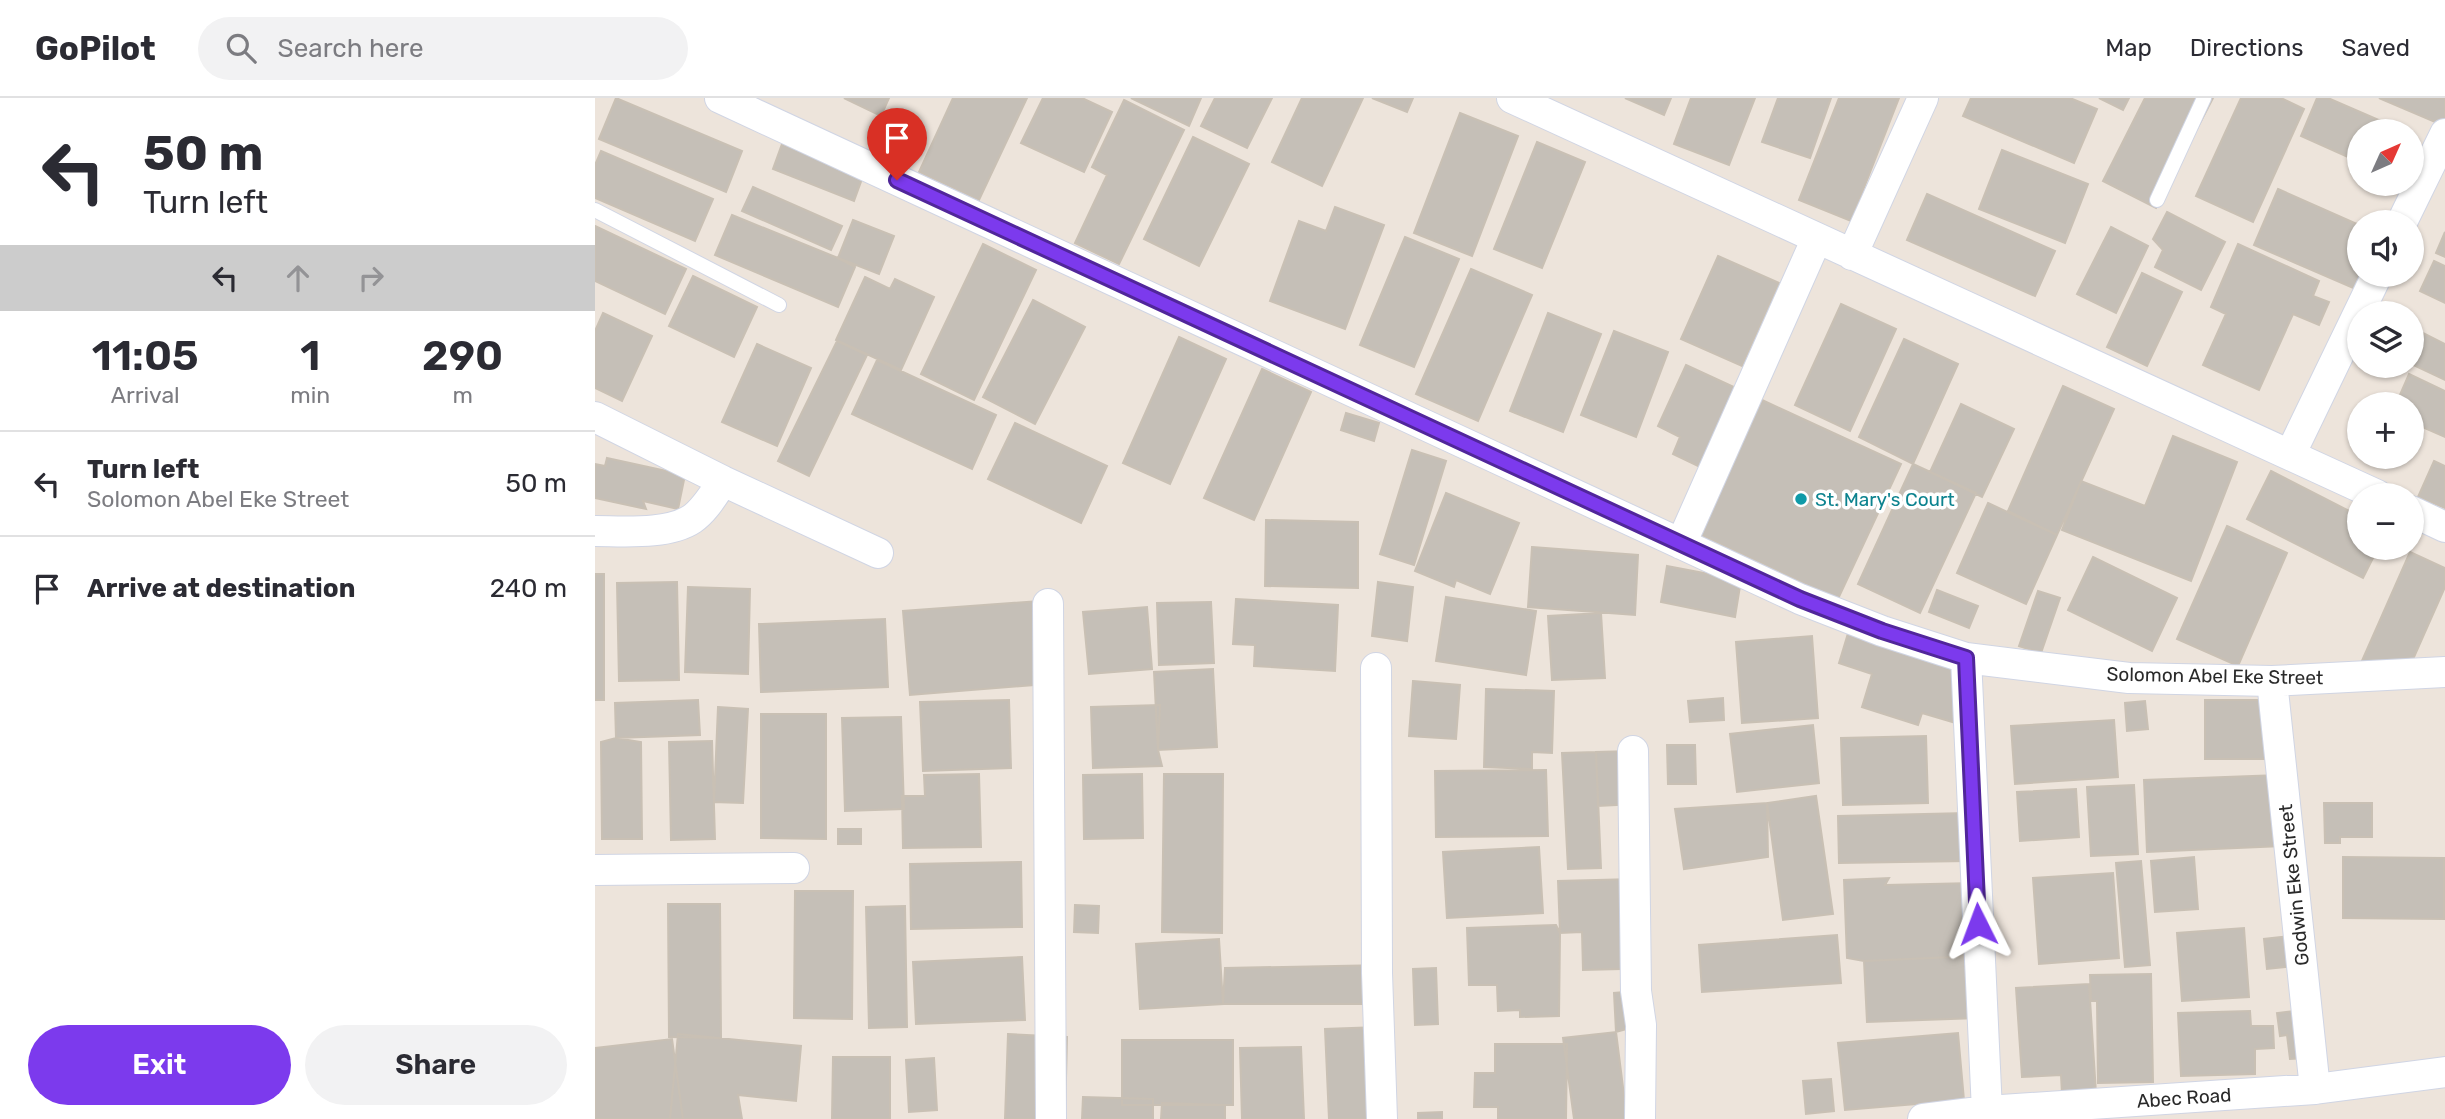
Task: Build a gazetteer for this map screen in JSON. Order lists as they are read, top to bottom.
{
  "streets": {
    "street": ["Solomon Abel Eke Street", "Godwin Eke Street", "Abec Road"]
  },
  "crossings": [
    ["Solomon Abel Eke Street", "Godwin Eke Street"],
    ["Godwin Eke Street", "Abec Road"]
  ],
  "places": ["St. Mary's Court"],
  "north": "top right",
  "page": {
    "header": "GoPilot",
    "search": "Search here",
    "nav": ["Map", "Directions", "Saved"],
    "turn": ["50 m", "Turn left"],
    "map_buttons": ["+", "−"],
    "eta": [
      "11:05",
      "Arrival",
      "1",
      "min",
      "290",
      "m"
    ],
    "list": [
      {
        "name": "Turn left",
        "note": "Solomon Abel Eke Street",
        "value": "50 m"
      },
      {
        "name": "Arrive at destination",
        "value": "240 m"
      }
    ],
    "buttons": ["Exit", "Share"]
  }
}
